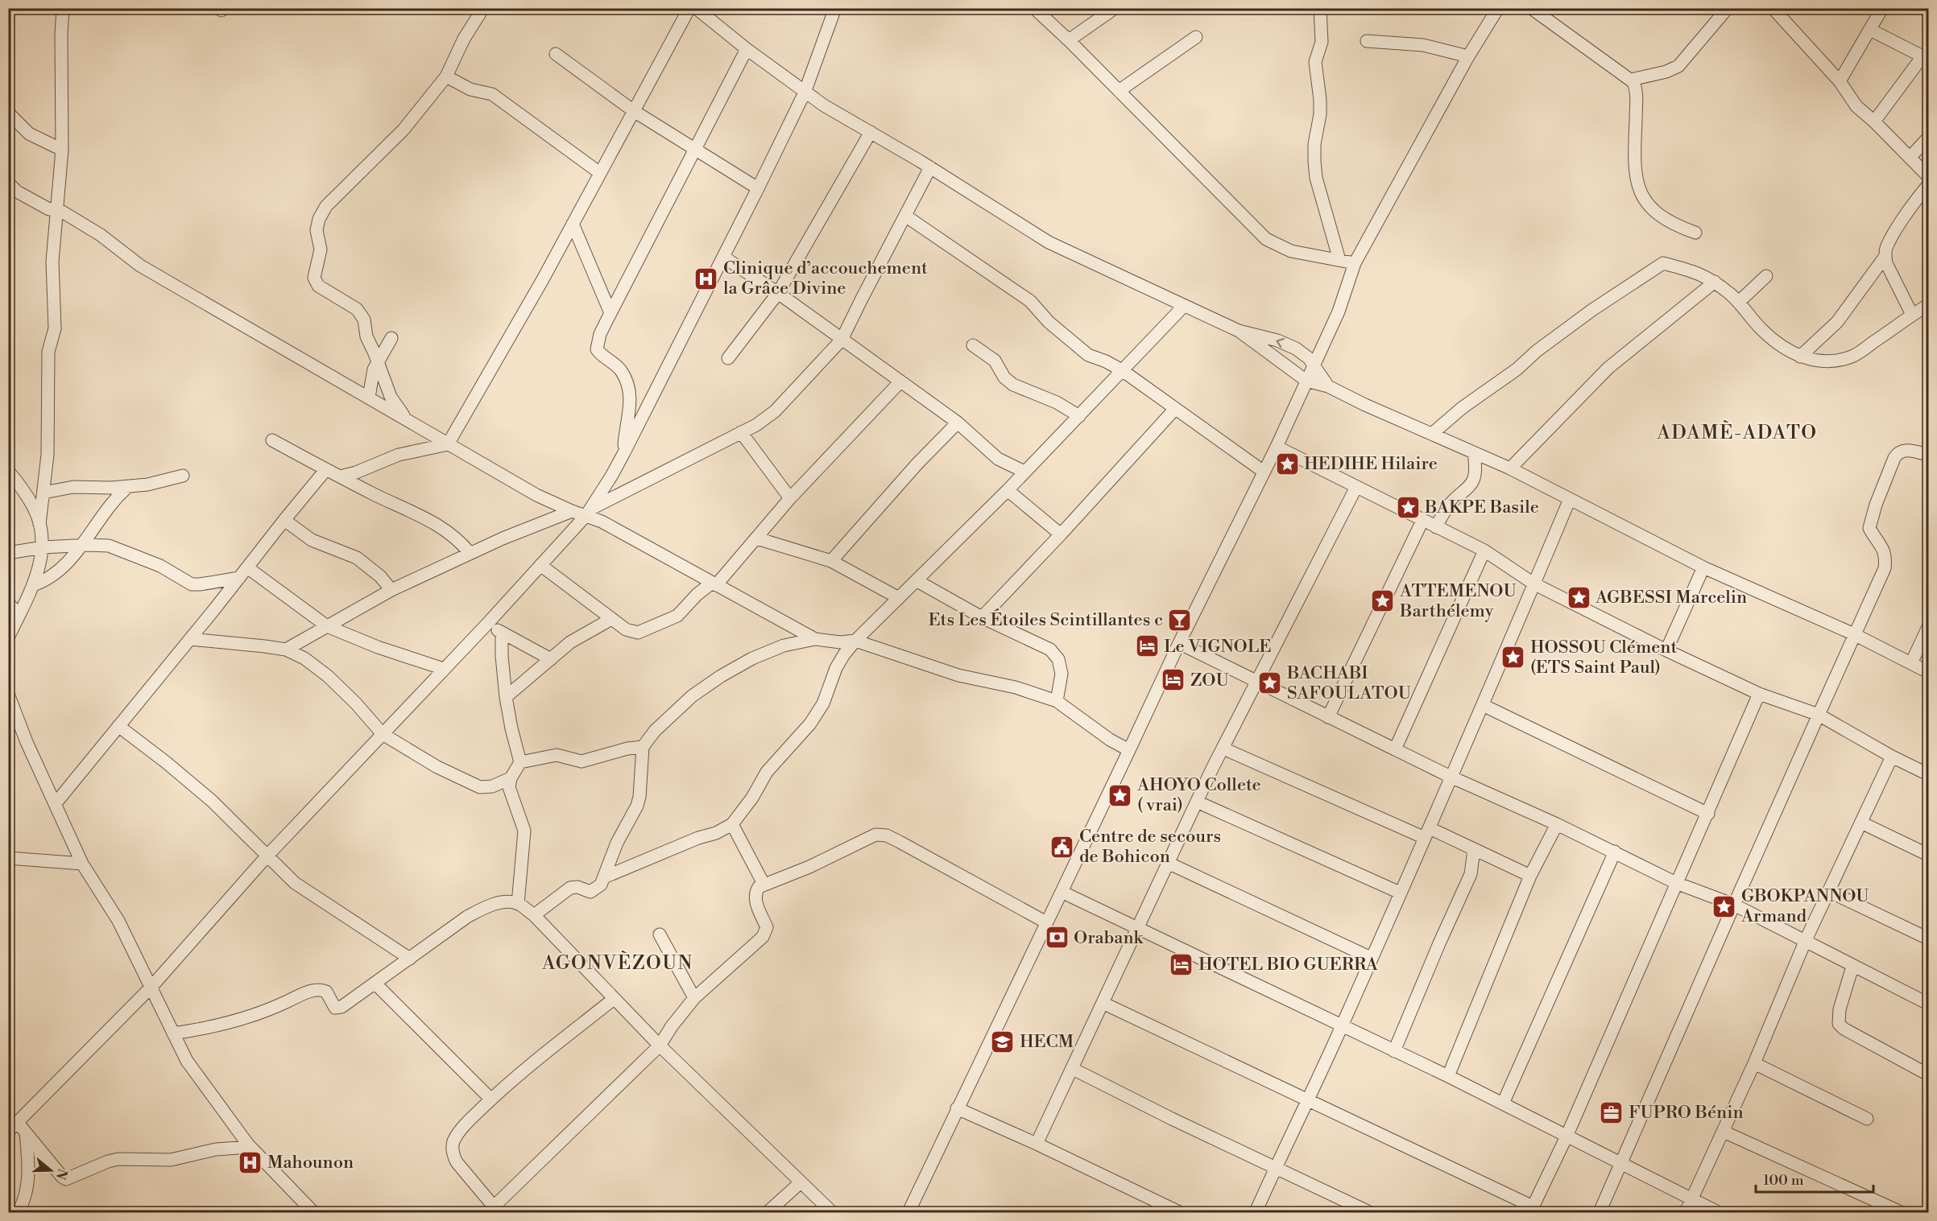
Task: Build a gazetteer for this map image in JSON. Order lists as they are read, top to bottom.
{
  "districts": ["ADAMÈ-ADATO", "AGONVÈZOUN"],
  "places": {
    "hospital": ["Clinique d’accouchement la Grâce Divine", "Mahounon"],
    "place": [
      "HEDIHE Hilaire",
      "BAKPE Basile",
      "AGBESSI Marcelin",
      "ATTEMENOU Barthélemy",
      "HOSSOU Clément (ETS Saint Paul)",
      "BACHABI SAFOULATOU",
      "AHOYO Collete ( vrai)",
      "GBOKPANNOU Armand"
    ],
    "bar": ["Ets Les Étoiles Scintillantes c"],
    "hotel": ["Le VIGNOLE", "ZOU", "HOTEL BIO GUERRA"],
    "public building": ["Centre de secours de Bohicon"],
    "bank": ["Orabank"],
    "school or university": ["HECM"],
    "office": ["FUPRO Bénin"]
  },
  "scale_bar": "100 m",
  "north": "right"
}
